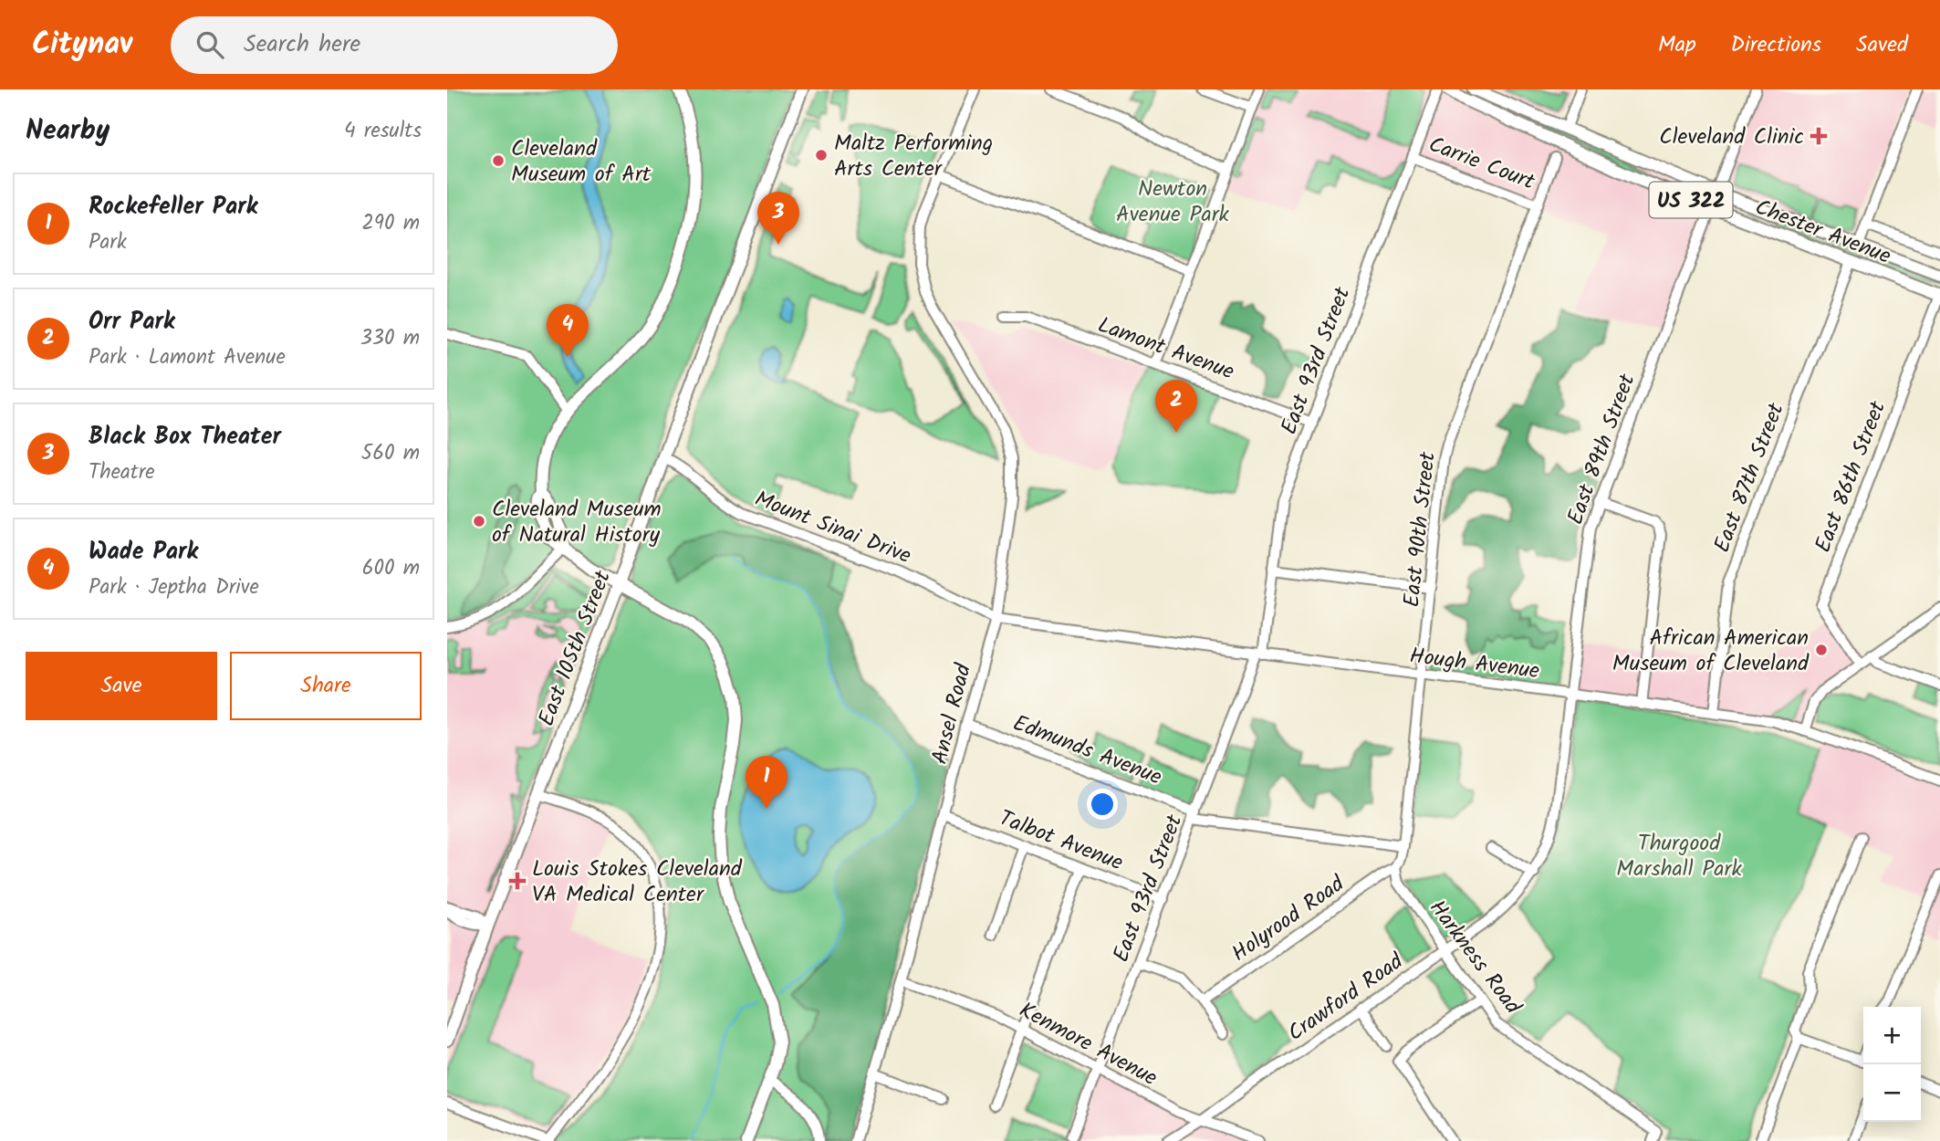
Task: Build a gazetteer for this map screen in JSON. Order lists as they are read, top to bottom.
{
  "streets": {
    "main road": ["US 322", "Chester Avenue", "East 105th Street"],
    "street": [
      "Carrie Court",
      "Lamont Avenue",
      "East 93rd Street",
      "East 89th Street",
      "East 86th Street",
      "East 87th Street",
      "Mount Sinai Drive",
      "East 90th Street",
      "Hough Avenue",
      "Ansel Road",
      "Edmunds Avenue",
      "Talbot Avenue",
      "Holyrood Road",
      "Harkness Road",
      "Crawford Road",
      "Kenmore Avenue"
    ]
  },
  "crossings": [
    ["Carrie Court", "East 93rd Street"],
    ["Carrie Court", "East 90th Street"],
    ["Chester Avenue", "East 89th Street"],
    ["Chester Avenue", "East 86th Street"],
    ["Chester Avenue", "East 87th Street"],
    ["Lamont Avenue", "East 93rd Street"],
    ["East 93rd Street", "Hough Avenue"],
    ["East 93rd Street", "Edmunds Avenue"],
    ["East 93rd Street", "Talbot Avenue"],
    ["East 93rd Street", "Kenmore Avenue"],
    ["East 89th Street", "Hough Avenue"],
    ["East 89th Street", "Crawford Road"],
    ["East 87th Street", "Hough Avenue"],
    ["Mount Sinai Drive", "East 105th Street"],
    ["Mount Sinai Drive", "Hough Avenue"],
    ["Mount Sinai Drive", "Ansel Road"],
    ["East 90th Street", "Hough Avenue"],
    ["East 90th Street", "Edmunds Avenue"],
    ["Hough Avenue", "Ansel Road"],
    ["Ansel Road", "Edmunds Avenue"],
    ["Ansel Road", "Talbot Avenue"],
    ["Ansel Road", "Kenmore Avenue"],
    ["Holyrood Road", "Harkness Road"],
    ["Harkness Road", "Crawford Road"],
    ["Crawford Road", "Kenmore Avenue"]
  ],
  "parks": ["Newton Avenue Park", "Thurgood Marshall Park"],
  "places": {
    "health": ["Cleveland Clinic", "Louis Stokes Cleveland VA Medical Center"],
    "other": [
      "Maltz Performing Arts Center",
      "Cleveland Museum of Art",
      "Cleveland Museum of Natural History",
      "African American Museum of Cleveland"
    ]
  },
  "page": {
    "header": "Citynav",
    "search": "Search here",
    "nav": ["Map", "Directions", "Saved"],
    "heading": ["Nearby", "4 results"],
    "list": [
      {
        "mark": "1",
        "name": "Rockefeller Park",
        "note": "Park",
        "value": "290 m"
      },
      {
        "mark": "2",
        "name": "Orr Park",
        "note": "Park · Lamont Avenue",
        "value": "330 m"
      },
      {
        "mark": "3",
        "name": "Black Box Theater",
        "note": "Theatre",
        "value": "560 m"
      },
      {
        "mark": "4",
        "name": "Wade Park",
        "note": "Park · Jeptha Drive",
        "value": "600 m"
      }
    ],
    "pins": [
      "3",
      "4",
      "2",
      "1"
    ],
    "buttons": ["Save", "Share"],
    "map_buttons": ["+", "−"]
  }
}
